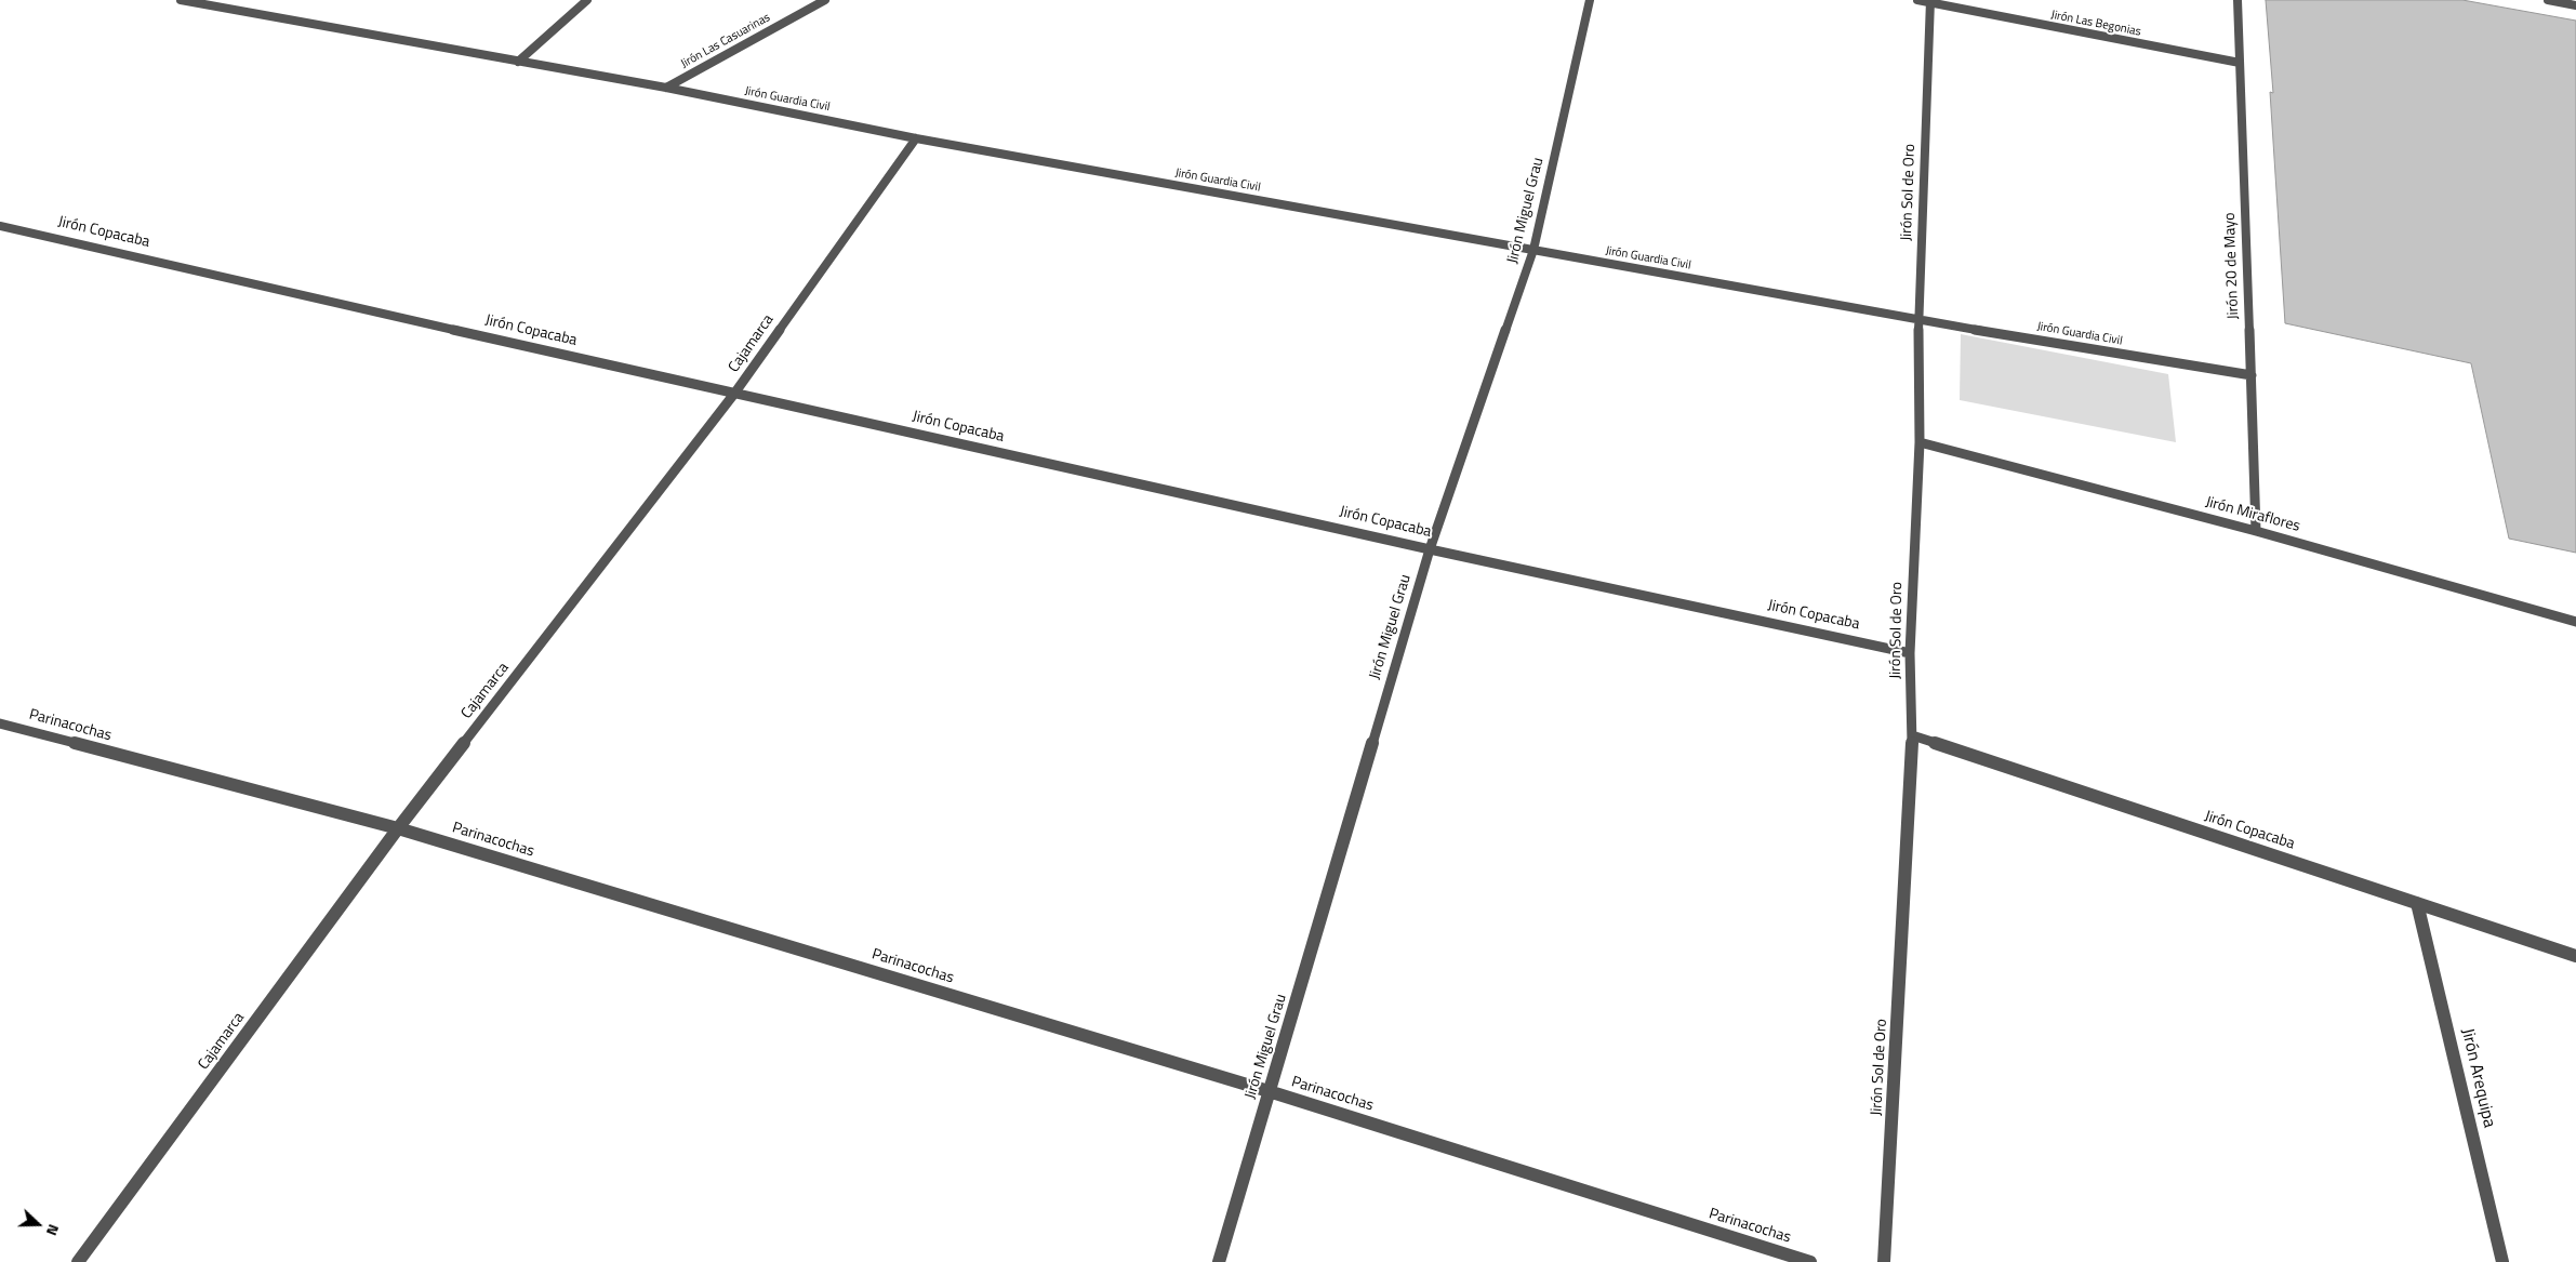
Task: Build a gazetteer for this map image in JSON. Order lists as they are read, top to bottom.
{
  "streets": {
    "street": [
      "Jirón Las Begonias",
      "Jirón Las Casuarinas",
      "Jirón Guardia Civil",
      "Jirón Sol de Oro",
      "Jirón Miguel Grau",
      "Jirón Copacaba",
      "Jirón 20 de Mayo",
      "Cajamarca",
      "Jirón Miraflores",
      "Parinacochas",
      "Jirón Arequipa"
    ]
  },
  "crossings": [
    ["Jirón Las Begonias", "Jirón Sol de Oro"],
    ["Jirón Las Begonias", "Jirón 20 de Mayo"],
    ["Jirón Las Casuarinas", "Jirón Guardia Civil"],
    ["Jirón Guardia Civil", "Jirón Sol de Oro"],
    ["Jirón Guardia Civil", "Jirón Miguel Grau"],
    ["Jirón Guardia Civil", "Jirón 20 de Mayo"],
    ["Jirón Guardia Civil", "Cajamarca"],
    ["Jirón Sol de Oro", "Jirón Copacaba"],
    ["Jirón Sol de Oro", "Jirón Miraflores"],
    ["Jirón Miguel Grau", "Jirón Copacaba"],
    ["Jirón Miguel Grau", "Parinacochas"],
    ["Jirón Copacaba", "Cajamarca"],
    ["Jirón Copacaba", "Jirón Arequipa"],
    ["Jirón 20 de Mayo", "Jirón Miraflores"],
    ["Cajamarca", "Parinacochas"]
  ],
  "north": "right"
}
